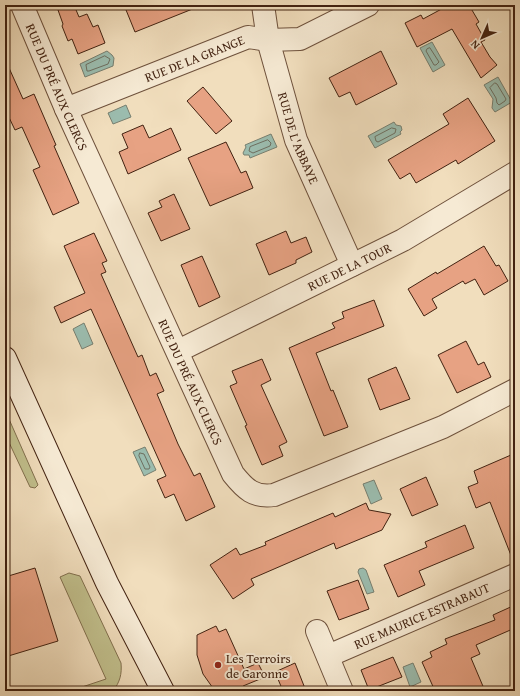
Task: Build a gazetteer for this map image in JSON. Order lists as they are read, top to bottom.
{
  "streets": {
    "street": [
      "RUE DE LA GRANGE",
      "RUE DU PRÉ AUX CLERCS",
      "RUE DE L'ABBAYE",
      "RUE DE LA TOUR",
      "RUE MAURICE ESTRABAUT"
    ]
  },
  "crossings": [
    ["RUE DE LA GRANGE", "RUE DU PRÉ AUX CLERCS"],
    ["RUE DE LA GRANGE", "RUE DE L'ABBAYE"],
    ["RUE DU PRÉ AUX CLERCS", "RUE DE LA TOUR"],
    ["RUE DE L'ABBAYE", "RUE DE LA TOUR"]
  ],
  "places": ["Les Terroirs de Garonne"],
  "north": "bottom left"
}
